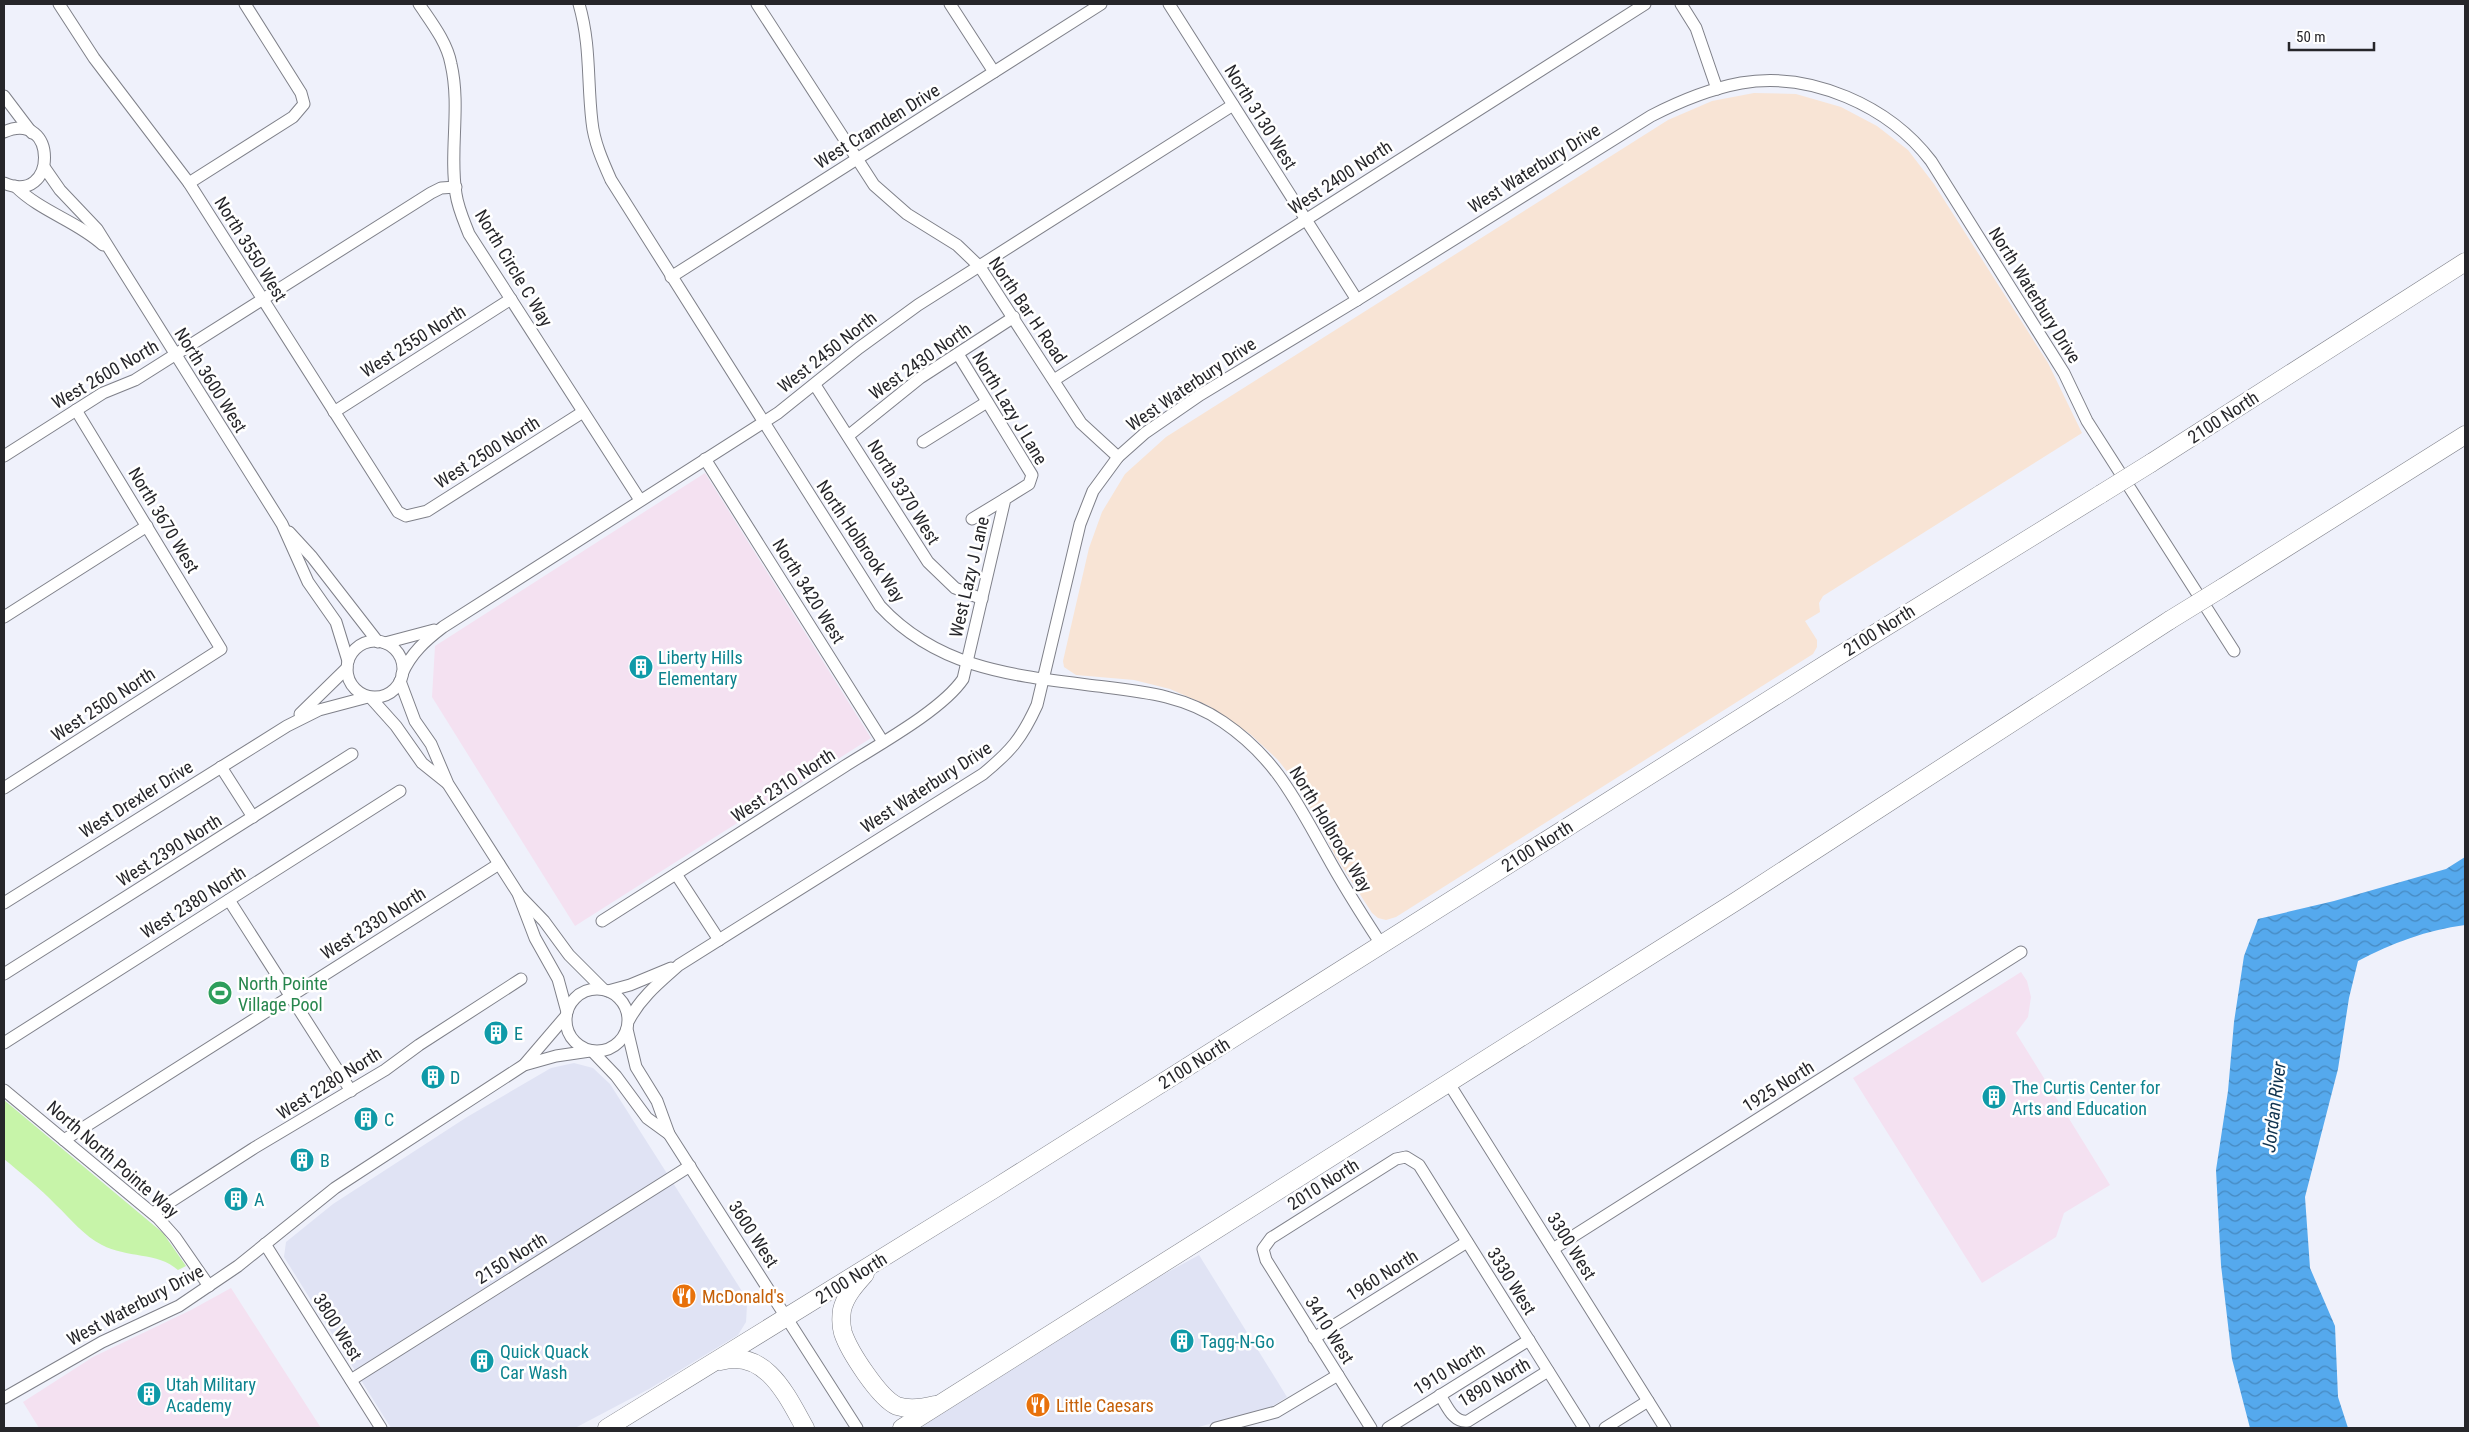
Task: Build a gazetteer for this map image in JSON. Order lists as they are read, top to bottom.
{
  "streets": {
    "highway": ["2100 North"],
    "street": [
      "North 3130 West",
      "West Cramden Drive",
      "West Waterbury Drive",
      "West 2400 North",
      "North 3550 West",
      "North Circle C Way",
      "North Waterbury Drive",
      "North Bar H Road",
      "West 2550 North",
      "West 2450 North",
      "West 2430 North",
      "West 2600 North",
      "North 3600 West",
      "North Lazy J Lane",
      "West 2500 North",
      "North 3370 West",
      "North 3670 West",
      "North Holbrook Way",
      "West Lazy J Lane",
      "North 3420 West",
      "West 2310 North",
      "West Drexler Drive",
      "West 2390 North",
      "West 2380 North",
      "West 2330 North",
      "West 2280 North",
      "1925 North",
      "North North Pointe Way",
      "2010 North",
      "3600 West",
      "3300 West",
      "2150 North",
      "1960 North",
      "3330 West",
      "3800 West",
      "3410 West",
      "1910 North",
      "1890 North"
    ]
  },
  "crossings": [
    ["North 3130 West", "West Waterbury Drive"],
    ["North 3130 West", "West 2400 North"],
    ["North 3130 West", "West 2450 North"],
    ["West Cramden Drive", "North Bar H Road"],
    ["West Cramden Drive", "North Holbrook Way"],
    ["West Waterbury Drive", "North Waterbury Drive"],
    ["West Waterbury Drive", "North Bar H Road"],
    ["West Waterbury Drive", "North Holbrook Way"],
    ["West Waterbury Drive", "North North Pointe Way"],
    ["West Waterbury Drive", "3800 West"],
    ["West 2400 North", "North Bar H Road"],
    ["North 3550 West", "West 2550 North"],
    ["North 3550 West", "West 2600 North"],
    ["North 3550 West", "West 2500 North"],
    ["North Circle C Way", "West 2550 North"],
    ["North Circle C Way", "West 2450 North"],
    ["North Circle C Way", "West 2600 North"],
    ["North Circle C Way", "West 2500 North"],
    ["North Bar H Road", "West 2450 North"],
    ["North Bar H Road", "West 2430 North"],
    ["West 2450 North", "North 3600 West"],
    ["West 2450 North", "North 3370 West"],
    ["West 2450 North", "North Holbrook Way"],
    ["West 2450 North", "North 3420 West"],
    ["West 2450 North", "West Drexler Drive"],
    ["West 2430 North", "North Lazy J Lane"],
    ["West 2430 North", "North 3370 West"],
    ["West 2600 North", "North 3600 West"],
    ["West 2600 North", "North 3670 West"],
    ["North 3600 West", "West Drexler Drive"],
    ["North Lazy J Lane", "West Lazy J Lane"],
    ["2100 North", "North Holbrook Way"],
    ["2100 North", "3600 West"],
    ["West 2500 North", "North 3670 West"],
    ["North 3370 West", "West Lazy J Lane"],
    ["North Holbrook Way", "West Lazy J Lane"],
    ["North Holbrook Way", "West 2310 North"],
    ["West Lazy J Lane", "West 2310 North"],
    ["North 3420 West", "West 2310 North"],
    ["West 2330 North", "North North Pointe Way"],
    ["West 2280 North", "North North Pointe Way"],
    ["1925 North", "3300 West"],
    ["2010 North", "3330 West"],
    ["2010 North", "3410 West"],
    ["3600 West", "2150 North"],
    ["2150 North", "3800 West"],
    ["1960 North", "3330 West"],
    ["1960 North", "3410 West"],
    ["3330 West", "1910 North"],
    ["3330 West", "1890 North"],
    ["1910 North", "1890 North"]
  ],
  "water": ["Jordan River"],
  "places": {
    "building": [
      "Liberty Hills Elementary",
      "E",
      "D",
      "The Curtis Center for Arts and Education",
      "C",
      "B",
      "A",
      "Tagg-N-Go",
      "Quick Quack Car Wash",
      "Utah Military Academy"
    ],
    "sports": ["North Pointe Village Pool"],
    "restaurant": ["McDonald's", "Little Caesars"]
  },
  "scale_bar": "50 m"
}
